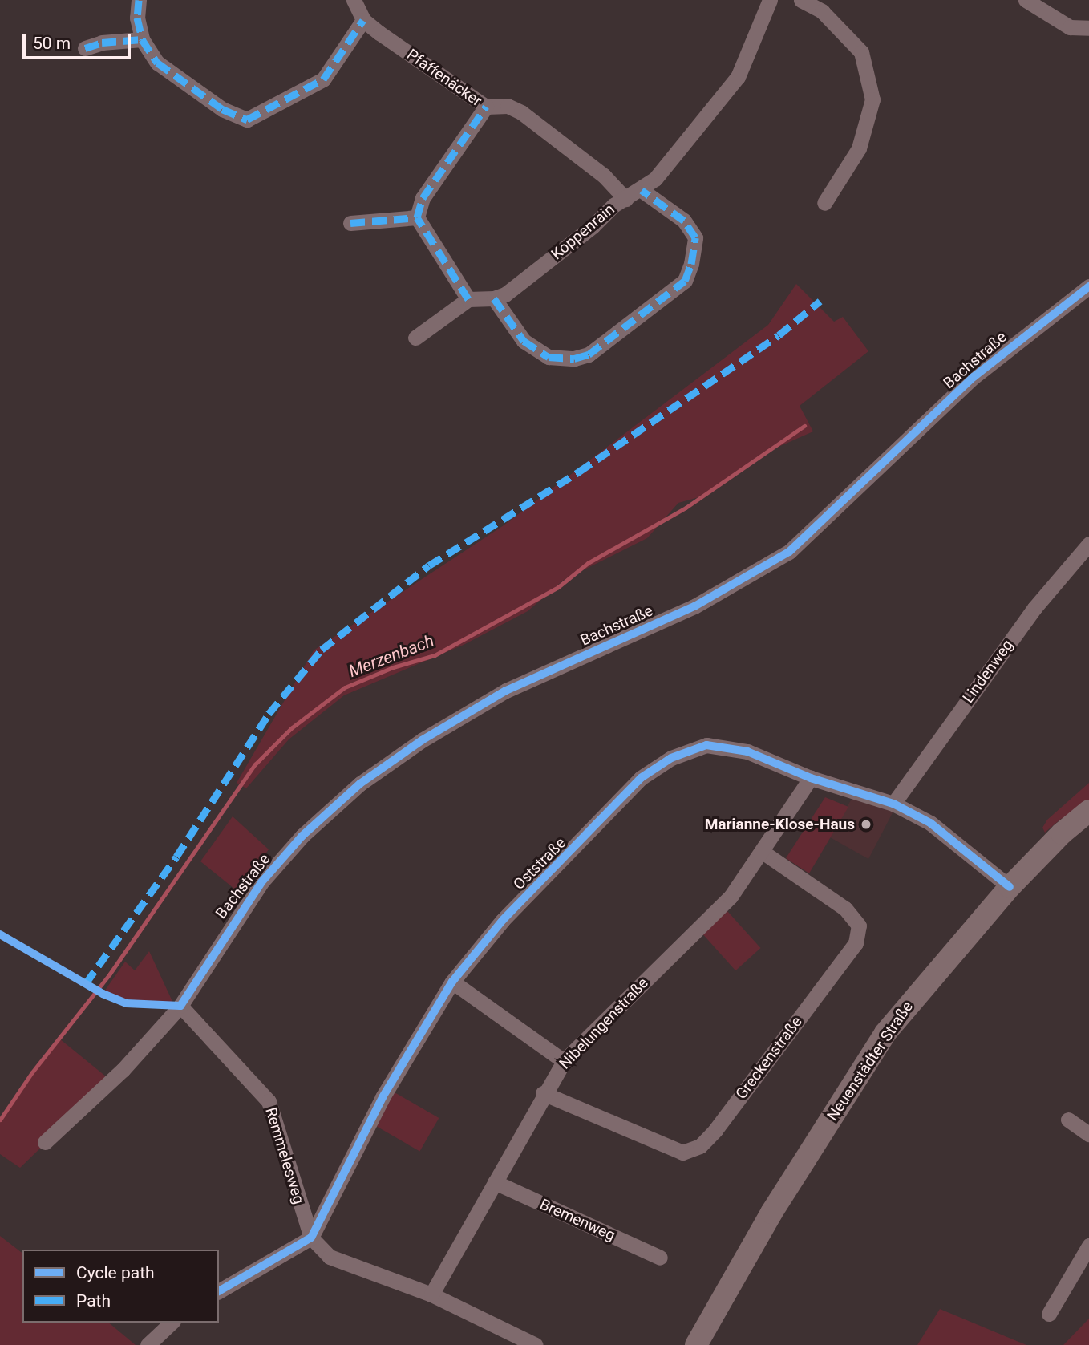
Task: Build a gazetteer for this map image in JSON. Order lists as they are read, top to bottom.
{
  "streets": {
    "main road": ["Neuenstädter Straße"],
    "street": [
      "Pfaffenäcker",
      "Koppenrain",
      "Bachstraße",
      "Lindenweg",
      "Oststraße",
      "Nibelungenstraße",
      "Greckenstraße",
      "Remmelesweg",
      "Bremenweg"
    ]
  },
  "crossings": [
    ["Pfaffenäcker", "Koppenrain"],
    ["Bachstraße", "Remmelesweg"],
    ["Lindenweg", "Oststraße"],
    ["Oststraße", "Nibelungenstraße"],
    ["Oststraße", "Neuenstädter Straße"],
    ["Oststraße", "Remmelesweg"],
    ["Nibelungenstraße", "Greckenstraße"],
    ["Nibelungenstraße", "Bremenweg"]
  ],
  "water": ["Merzenbach"],
  "places": ["Marianne-Klose-Haus"],
  "legend": ["Cycle path", "Path"],
  "scale_bar": "50 m"
}
